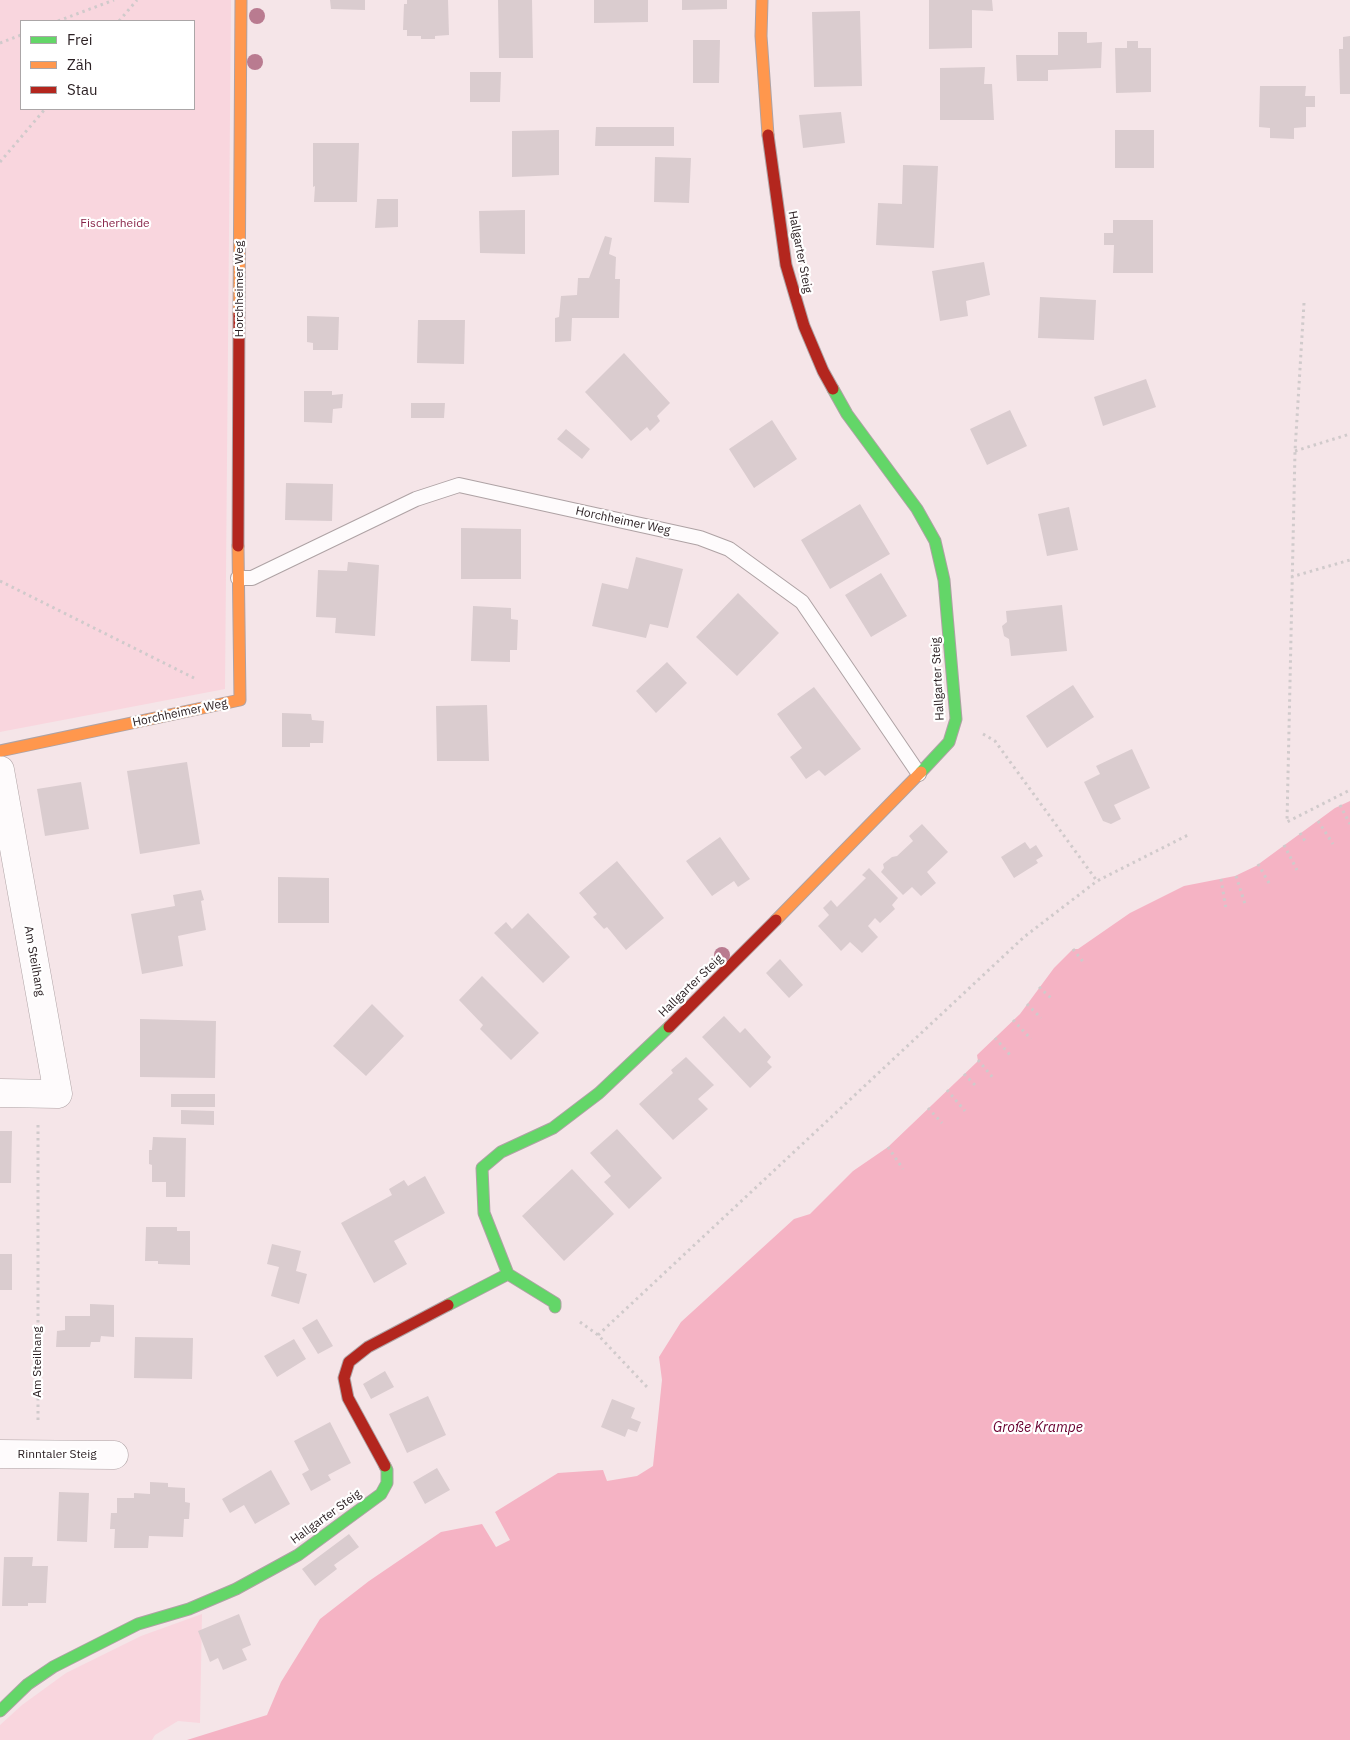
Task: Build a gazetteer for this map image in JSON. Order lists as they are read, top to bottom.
{
  "streets": {
    "street": [
      "Hallgarter Steig",
      "Horchheimer Weg",
      "Am Steilhang",
      "Rinntaler Steig"
    ]
  },
  "crossings": [
    ["Hallgarter Steig", "Horchheimer Weg"]
  ],
  "water": ["Große Krampe"],
  "parks": ["Fischerheide"],
  "legend": ["Frei", "Zäh", "Stau"]
}
